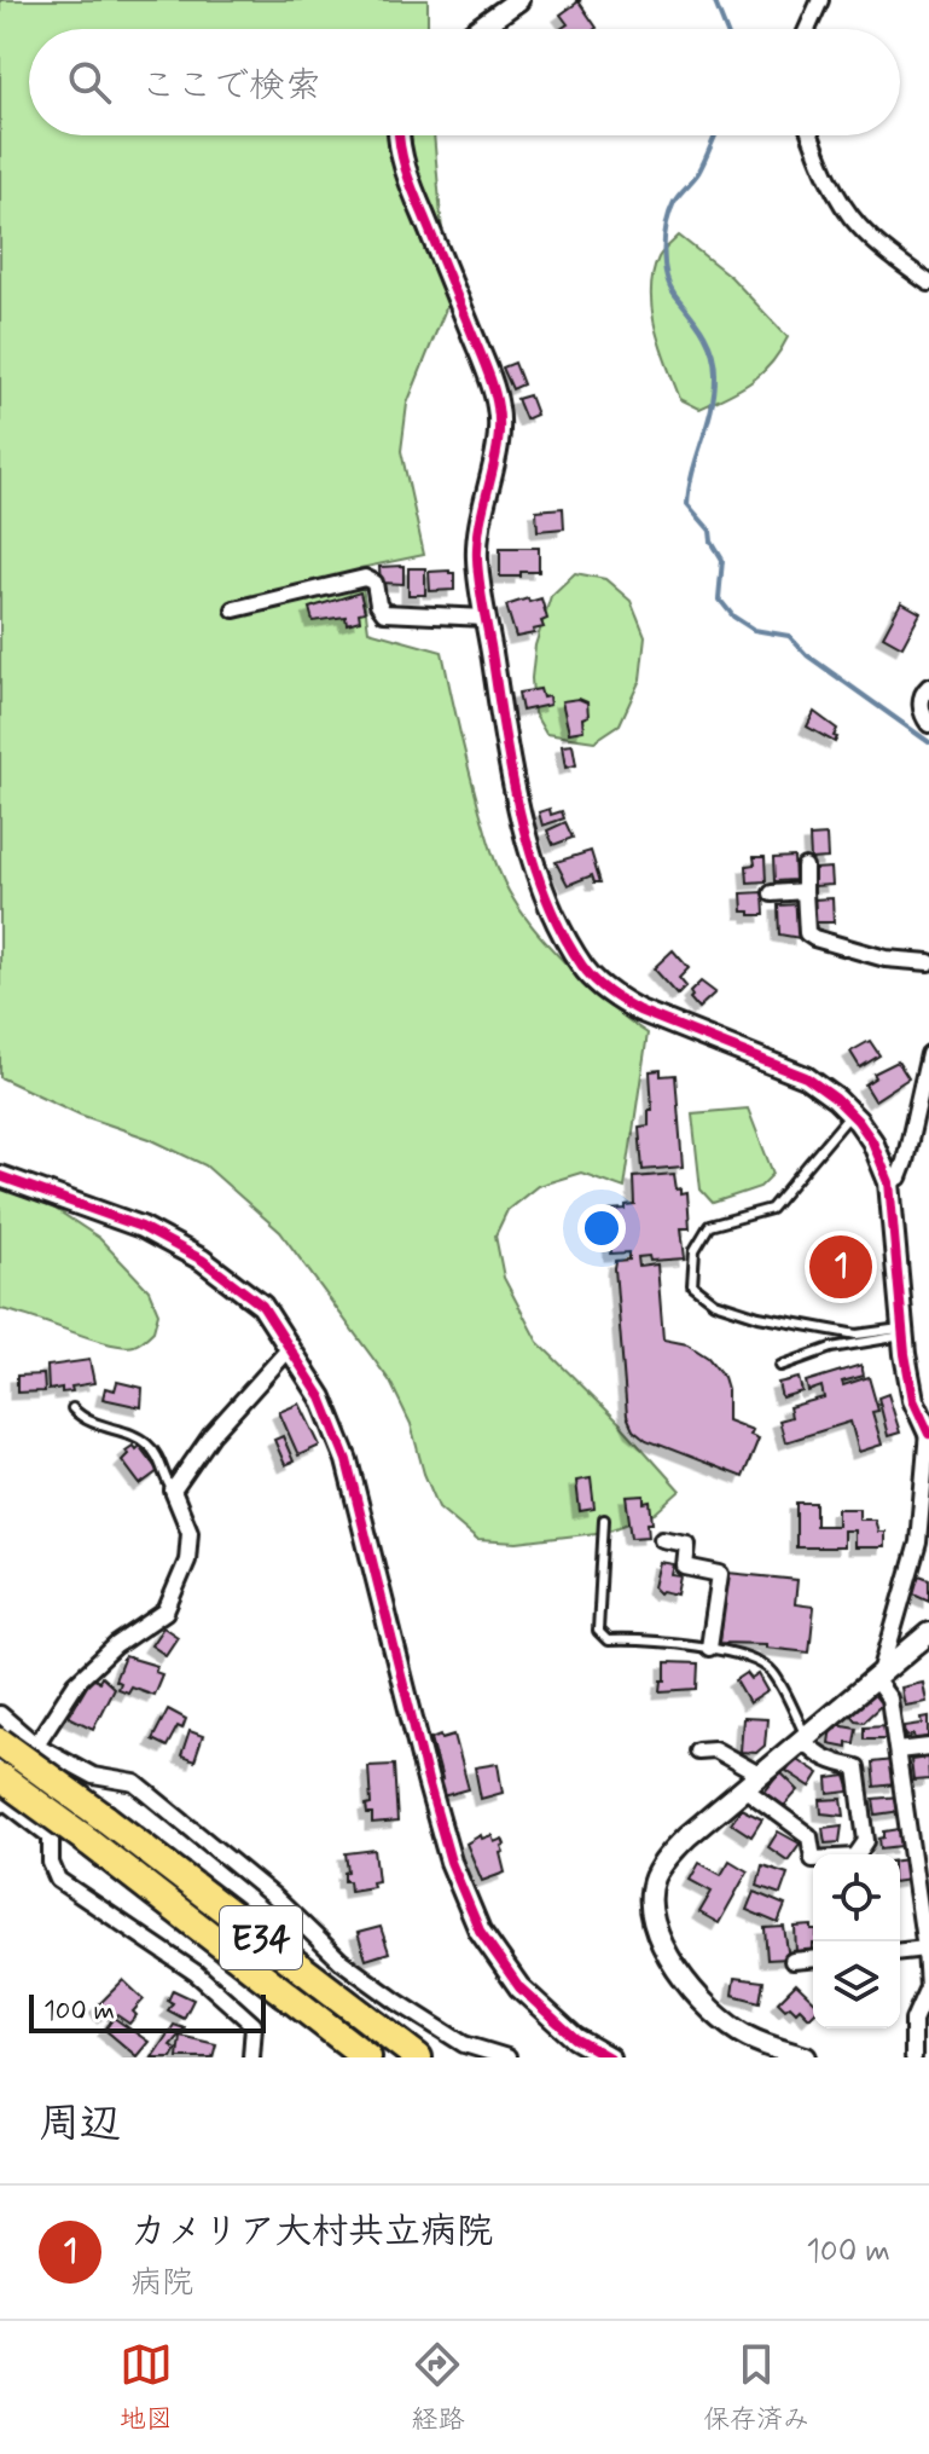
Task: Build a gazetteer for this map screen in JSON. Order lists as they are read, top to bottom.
{
  "streets": {
    "highway": ["E34"]
  },
  "scale_bar": "100 m",
  "page": {
    "search": "ここで検索",
    "pins": "1",
    "scale": "100 m",
    "heading": "周辺",
    "list": [
      {
        "mark": "1",
        "name": "カメリア大村共立病院",
        "note": "病院",
        "value": "100 m"
      }
    ],
    "nav": ["地図", "経路", "保存済み"]
  }
}
